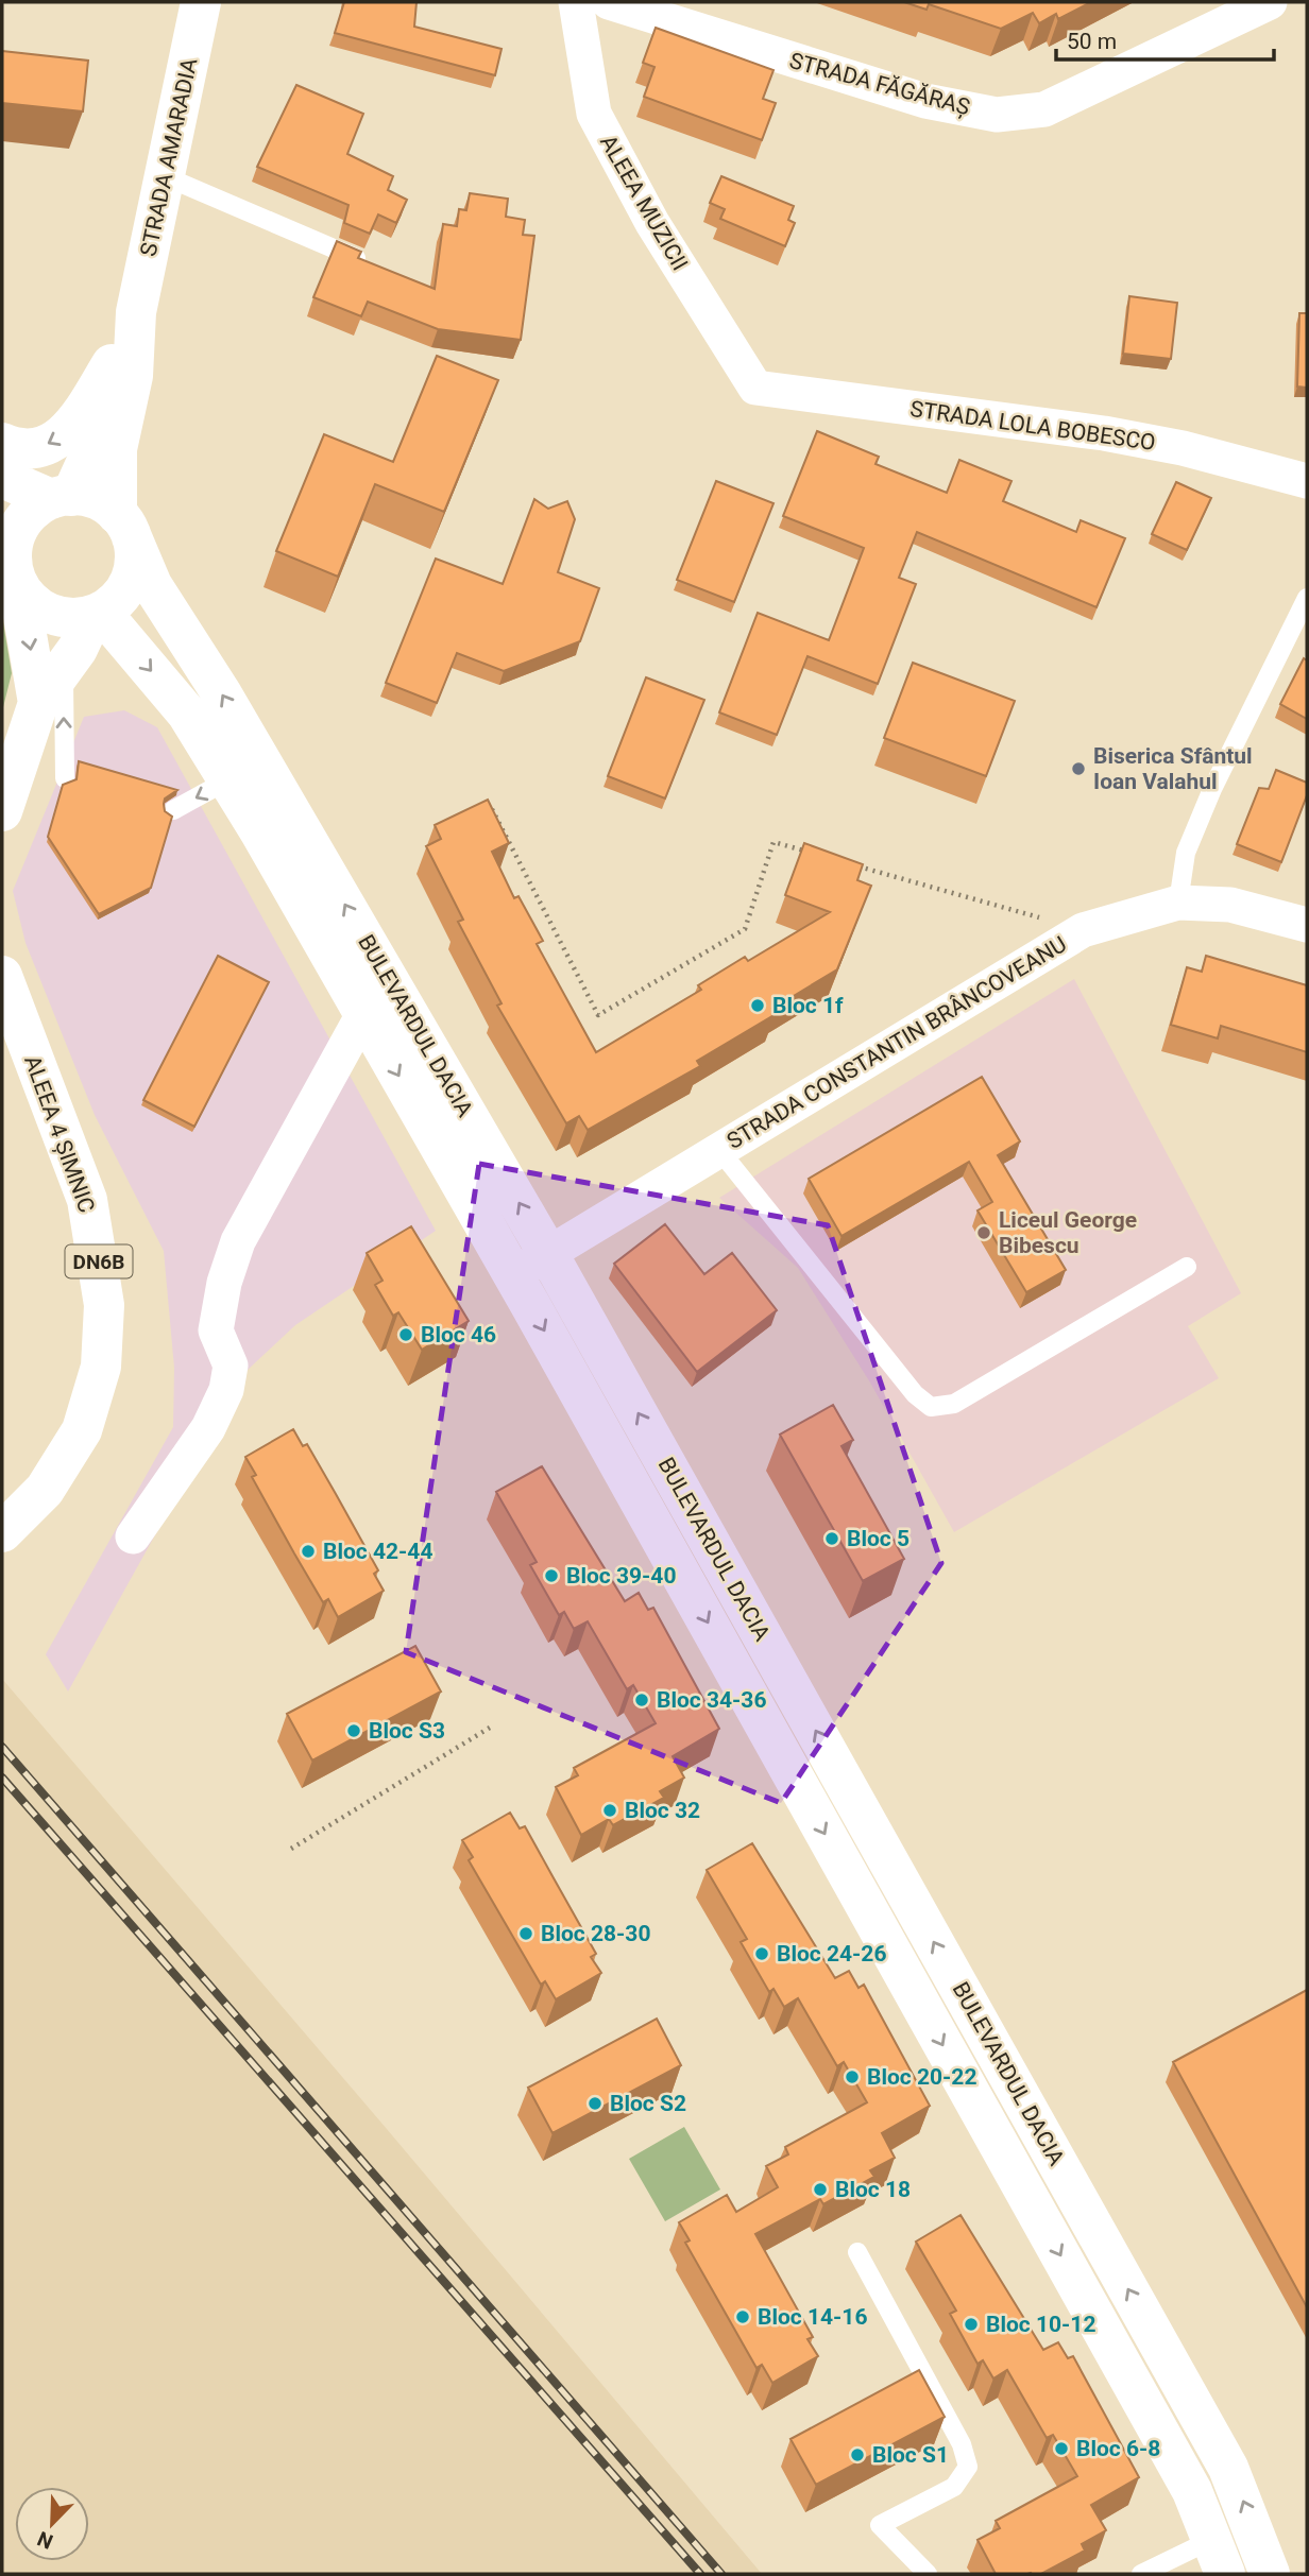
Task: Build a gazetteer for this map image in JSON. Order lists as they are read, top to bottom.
{
  "streets": {
    "main road": [
      "STRADA AMARADIA",
      "BULEVARDUL DACIA",
      "ALEEA 4 ȘIMNIC",
      "DN6B"
    ],
    "street": [
      "STRADA FĂGĂRAȘ",
      "ALEEA MUZICII",
      "STRADA LOLA BOBESCO",
      "STRADA CONSTANTIN BRÂNCOVEANU"
    ]
  },
  "crossings": [
    ["STRADA AMARADIA", "BULEVARDUL DACIA"],
    ["ALEEA MUZICII", "STRADA LOLA BOBESCO"],
    ["BULEVARDUL DACIA", "STRADA CONSTANTIN BRÂNCOVEANU"]
  ],
  "places": [
    "Biserica Sfântul Ioan Valahul",
    "Bloc 1f",
    "Liceul George Bibescu",
    "Bloc 46",
    "Bloc 5",
    "Bloc 42-44",
    "Bloc 39-40",
    "Bloc 34-36",
    "Bloc S3",
    "Bloc 32",
    "Bloc 28-30",
    "Bloc 24-26",
    "Bloc 20-22",
    "Bloc S2",
    "Bloc 18",
    "Bloc 14-16",
    "Bloc 10-12",
    "Bloc 6-8",
    "Bloc S1"
  ],
  "scale_bar": "50 m",
  "north": "bottom left"
}
